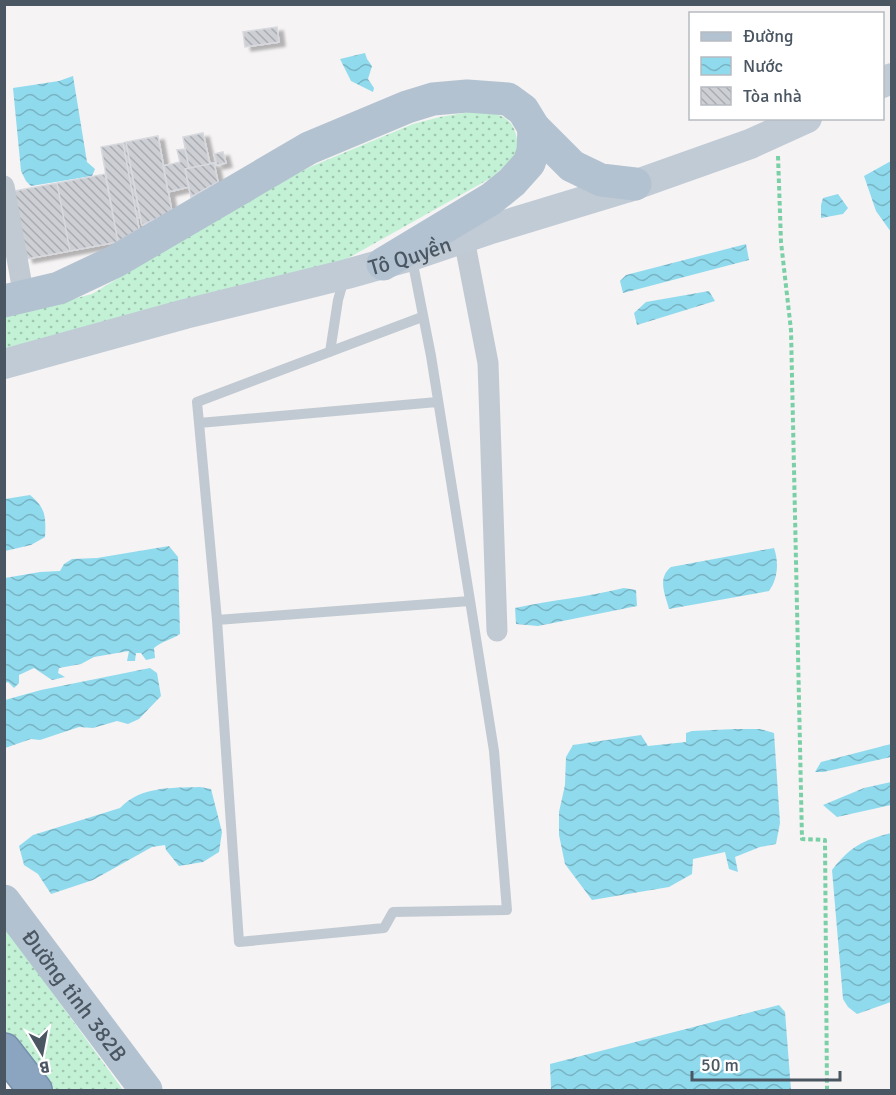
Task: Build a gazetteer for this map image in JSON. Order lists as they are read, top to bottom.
{
  "streets": {
    "main road": ["Tô Quyền", "Đường tỉnh 382B"]
  },
  "legend": ["Đường", "Nước", "Tòa nhà"],
  "scale_bar": "50 m",
  "north": "bottom"
}
